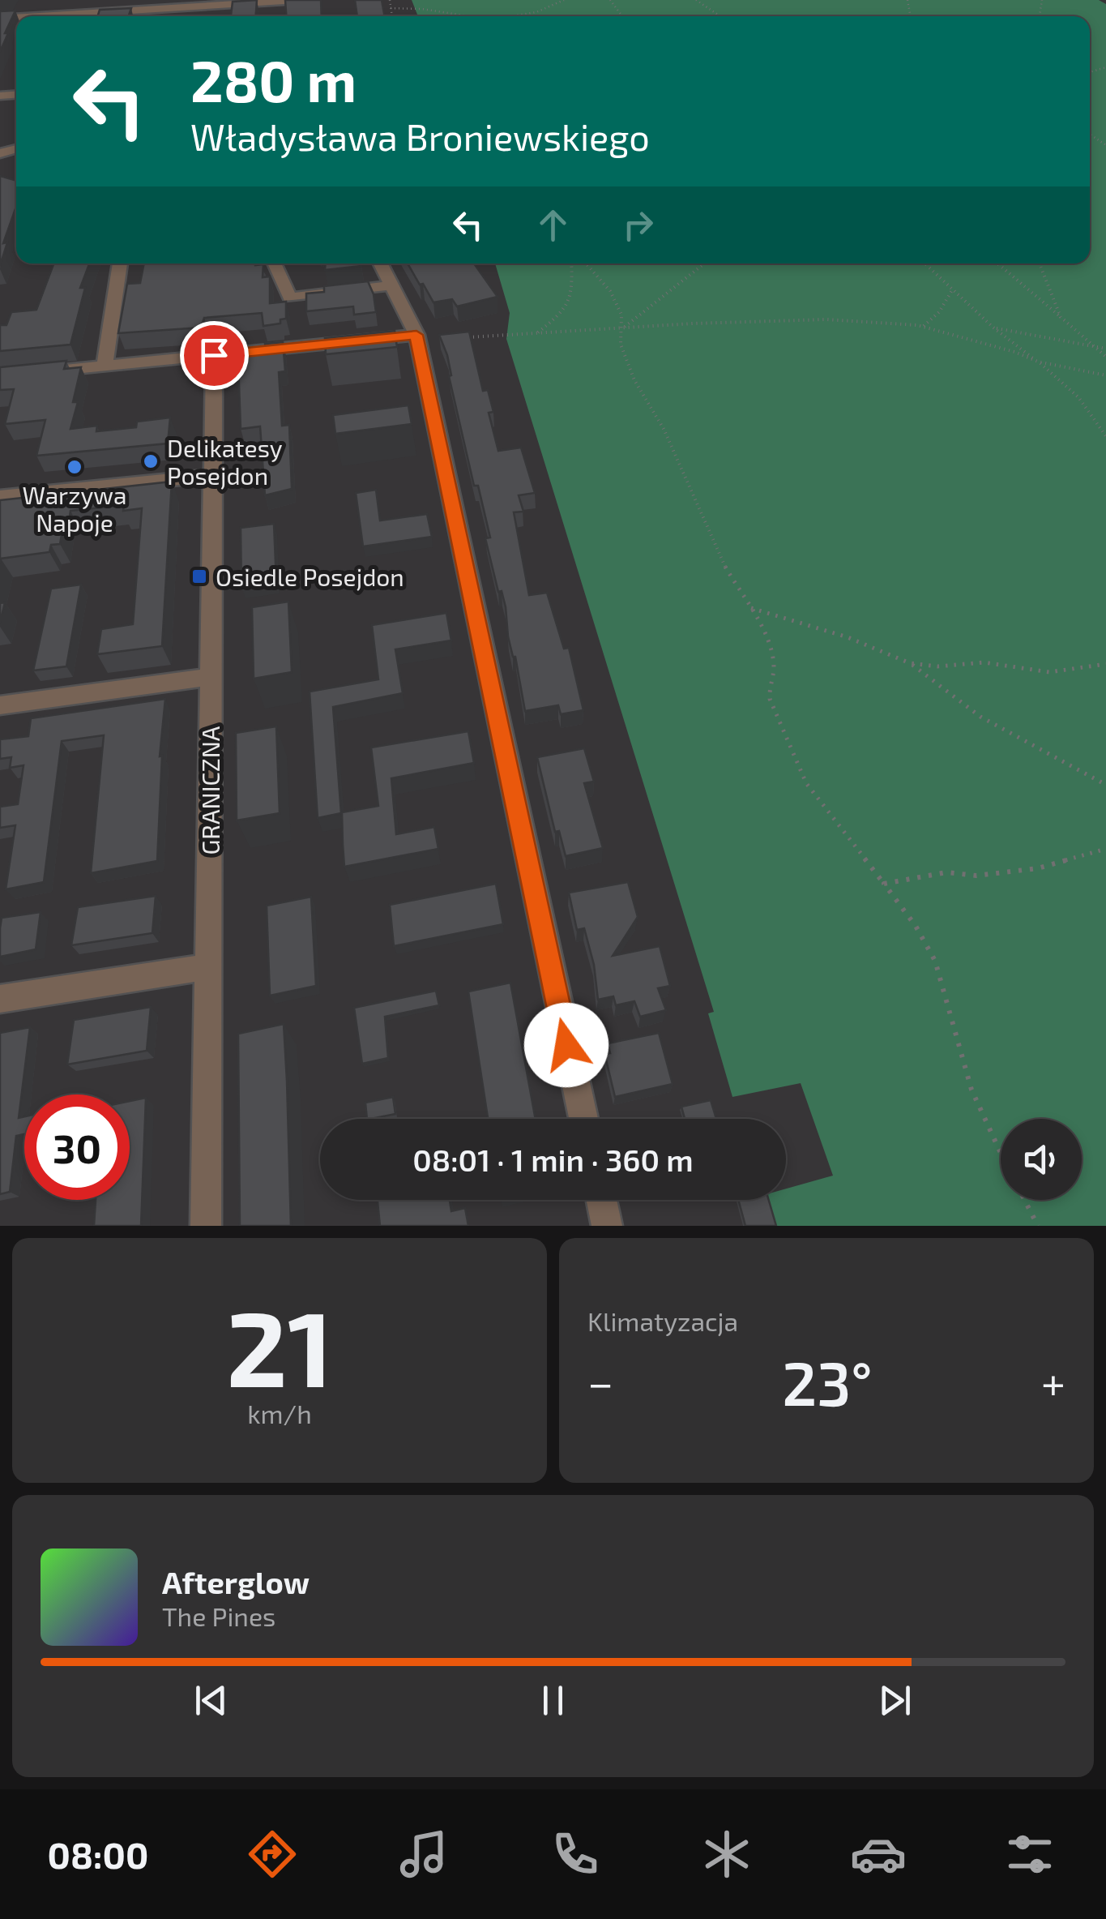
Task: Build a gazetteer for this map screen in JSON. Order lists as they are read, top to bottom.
{
  "streets": {
    "street": ["GRANICZNA"]
  },
  "places": {
    "other": ["Delikatesy Posejdon", "Warzywa Napoje"],
    "transit": ["Osiedle Posejdon"]
  },
  "page": {
    "turn": ["280 m", "Władysława Broniewskiego"],
    "limit": "30",
    "trip": "08:01 · 1 min · 360 m",
    "tile": [
      ["21", "km/h"],
      "Klimatyzacja"
    ],
    "heat": ["−", "23°", "+"],
    "song": ["Afterglow", "The Pines"],
    "tabs": "08:00"
  }
}
